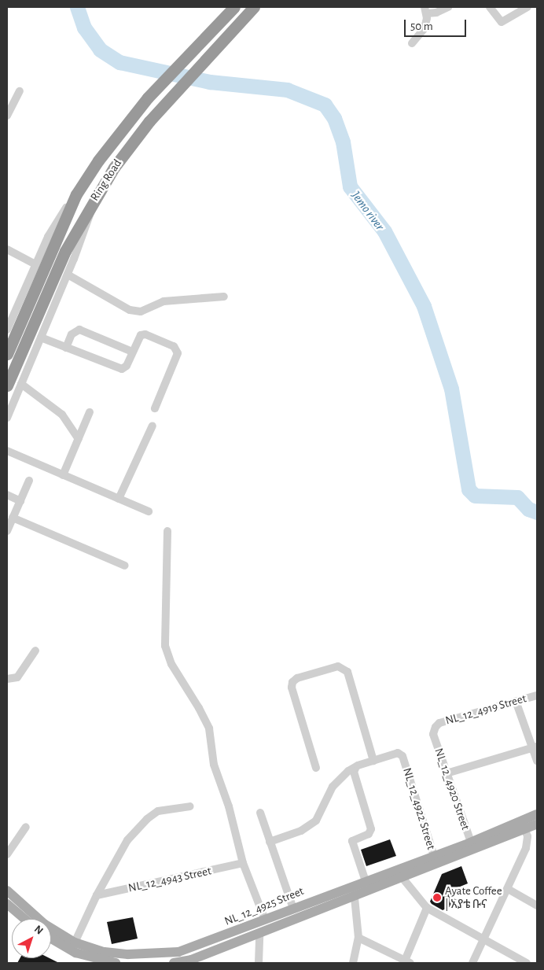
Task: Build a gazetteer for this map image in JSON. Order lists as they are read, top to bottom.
{
  "streets": {
    "highway": ["Ring Road"],
    "main road": ["NL_12_4925 Street"],
    "street": [
      "NL_12_4919 Street",
      "NL_12_4920 Street",
      "NL_12_4922 Street",
      "NL_12_4943 Street"
    ]
  },
  "crossings": [
    ["NL_12_4919 Street", "NL_12_4920 Street"],
    ["NL_12_4920 Street", "NL_12_4925 Street"],
    ["NL_12_4922 Street", "NL_12_4925 Street"]
  ],
  "water": ["Jemo river"],
  "places": ["Ayate Coffee | አያቴ ቡና"],
  "scale_bar": "50 m",
  "north": "top right"
}
